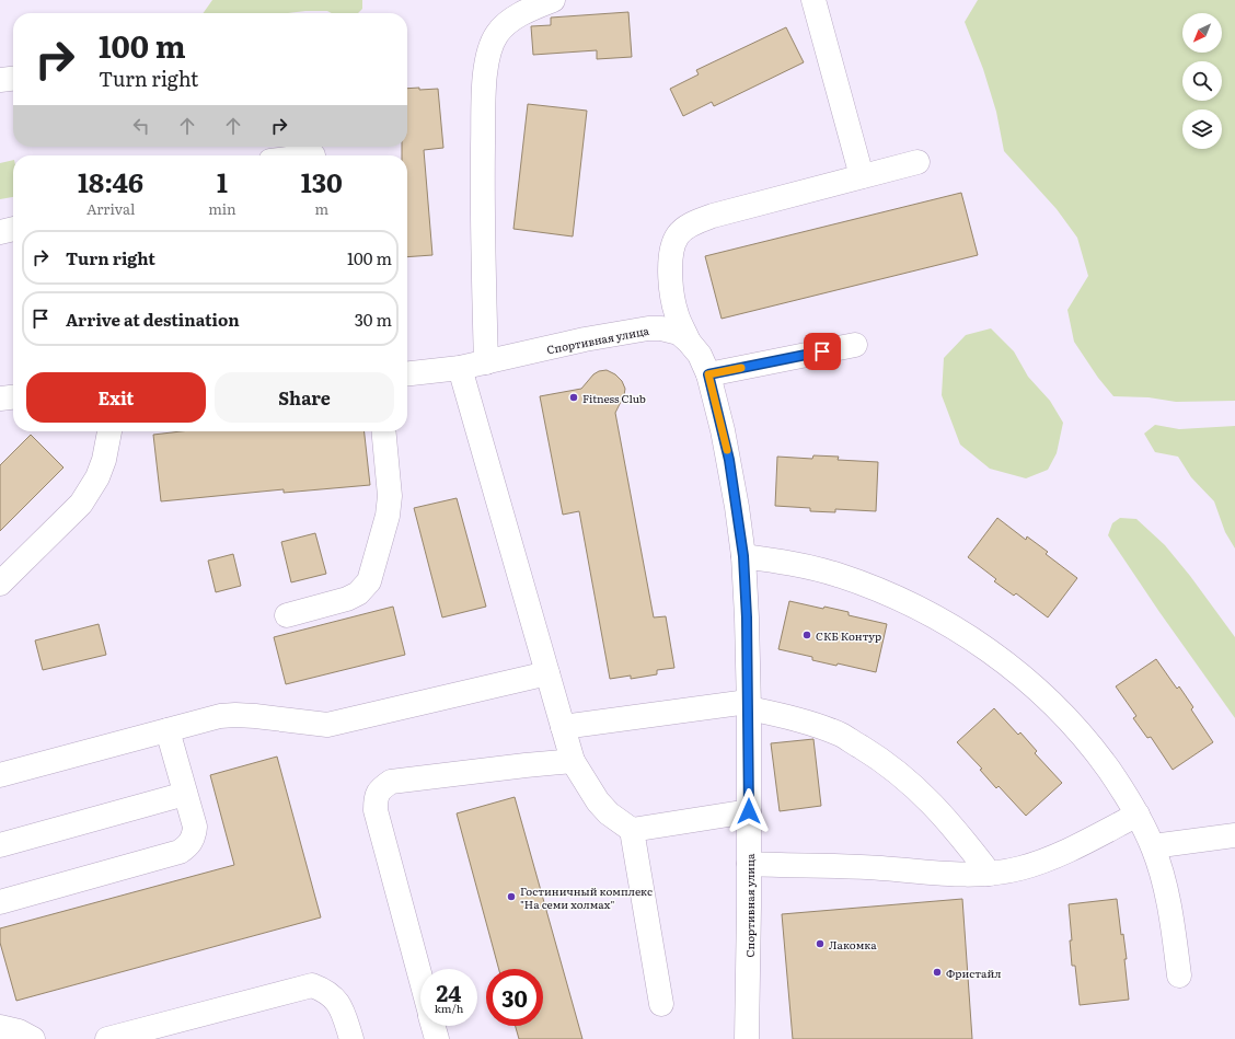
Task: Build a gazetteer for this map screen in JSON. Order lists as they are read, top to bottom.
{
  "streets": {
    "street": ["Спортивная улица"]
  },
  "places": [
    "Fitness Club",
    "СКБ Контур",
    "Гостиничный комплекс \"На семи холмах\"",
    "Лакомка",
    "Фристайл"
  ],
  "north": "bottom left",
  "page": {
    "turn": ["100 m", "Turn right"],
    "eta": [
      "18:46",
      "Arrival",
      "1",
      "min",
      "130",
      "m"
    ],
    "list": [
      {
        "name": "Turn right",
        "value": "100 m"
      },
      {
        "name": "Arrive at destination",
        "value": "30 m"
      }
    ],
    "buttons": ["Exit", "Share"],
    "speed": "24 km/h",
    "limit": "30"
  }
}
